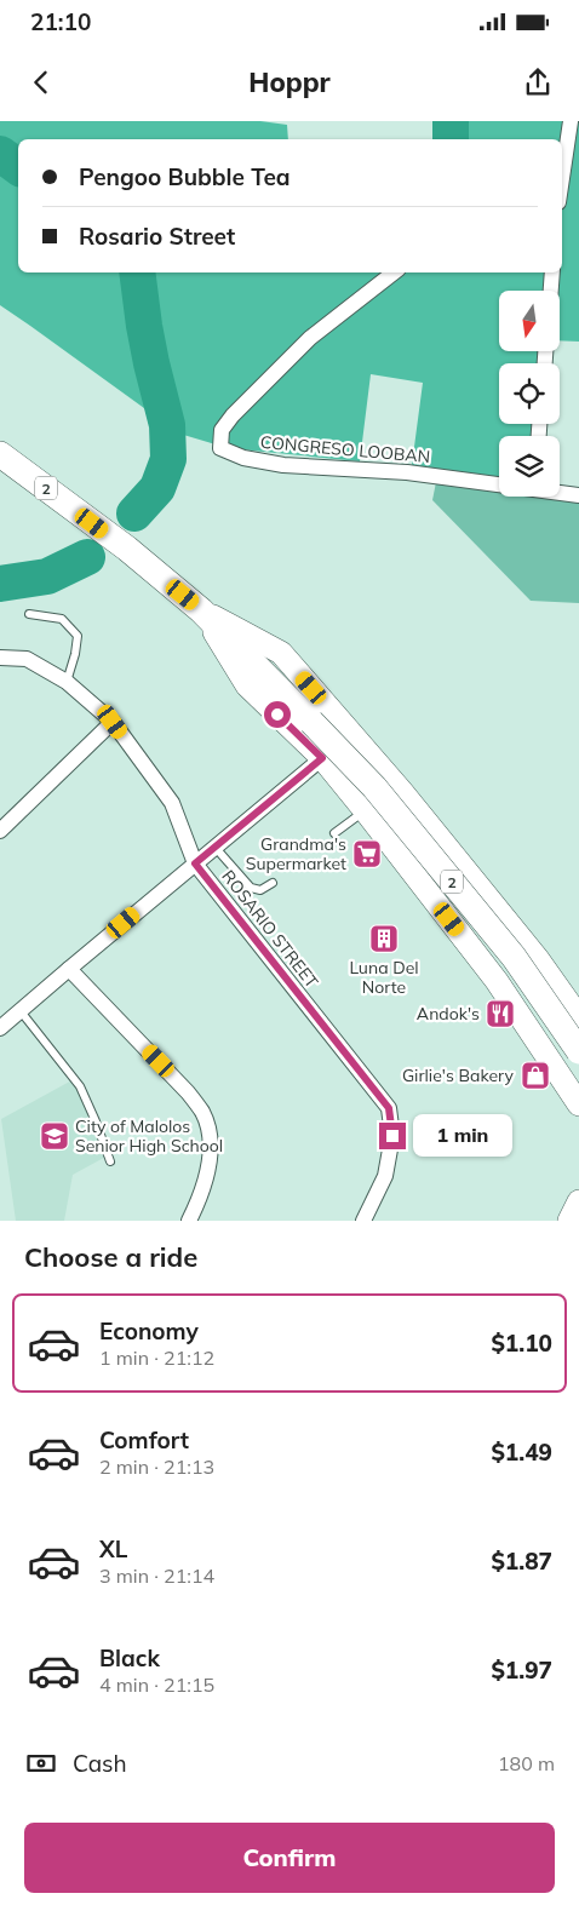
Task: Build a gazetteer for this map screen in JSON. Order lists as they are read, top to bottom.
{
  "streets": {
    "highway": ["2"],
    "street": ["CONGRESO LOOBAN", "ROSARIO STREET"]
  },
  "places": {
    "supermarket": ["Grandma's Supermarket"],
    "building": ["Luna Del Norte"],
    "restaurant": ["Andok's"],
    "shop": ["Girlie's Bakery"],
    "school or university": ["City of Malolos Senior High School"]
  },
  "north": "bottom",
  "page": {
    "status": "21:10",
    "header": "Hoppr",
    "banner": ["Pengoo Bubble Tea", "Rosario Street"],
    "bubble": "1 min",
    "heading": "Choose a ride",
    "list": [
      {
        "name": "Economy",
        "note": "1 min · 21:12",
        "value": "$1.10"
      },
      {
        "name": "Comfort",
        "note": "2 min · 21:13",
        "value": "$1.49"
      },
      {
        "name": "XL",
        "note": "3 min · 21:14",
        "value": "$1.87"
      },
      {
        "name": "Black",
        "note": "4 min · 21:15",
        "value": "$1.97"
      }
    ],
    "pay": ["Cash", "180 m"],
    "buttons": "Confirm"
  }
}
